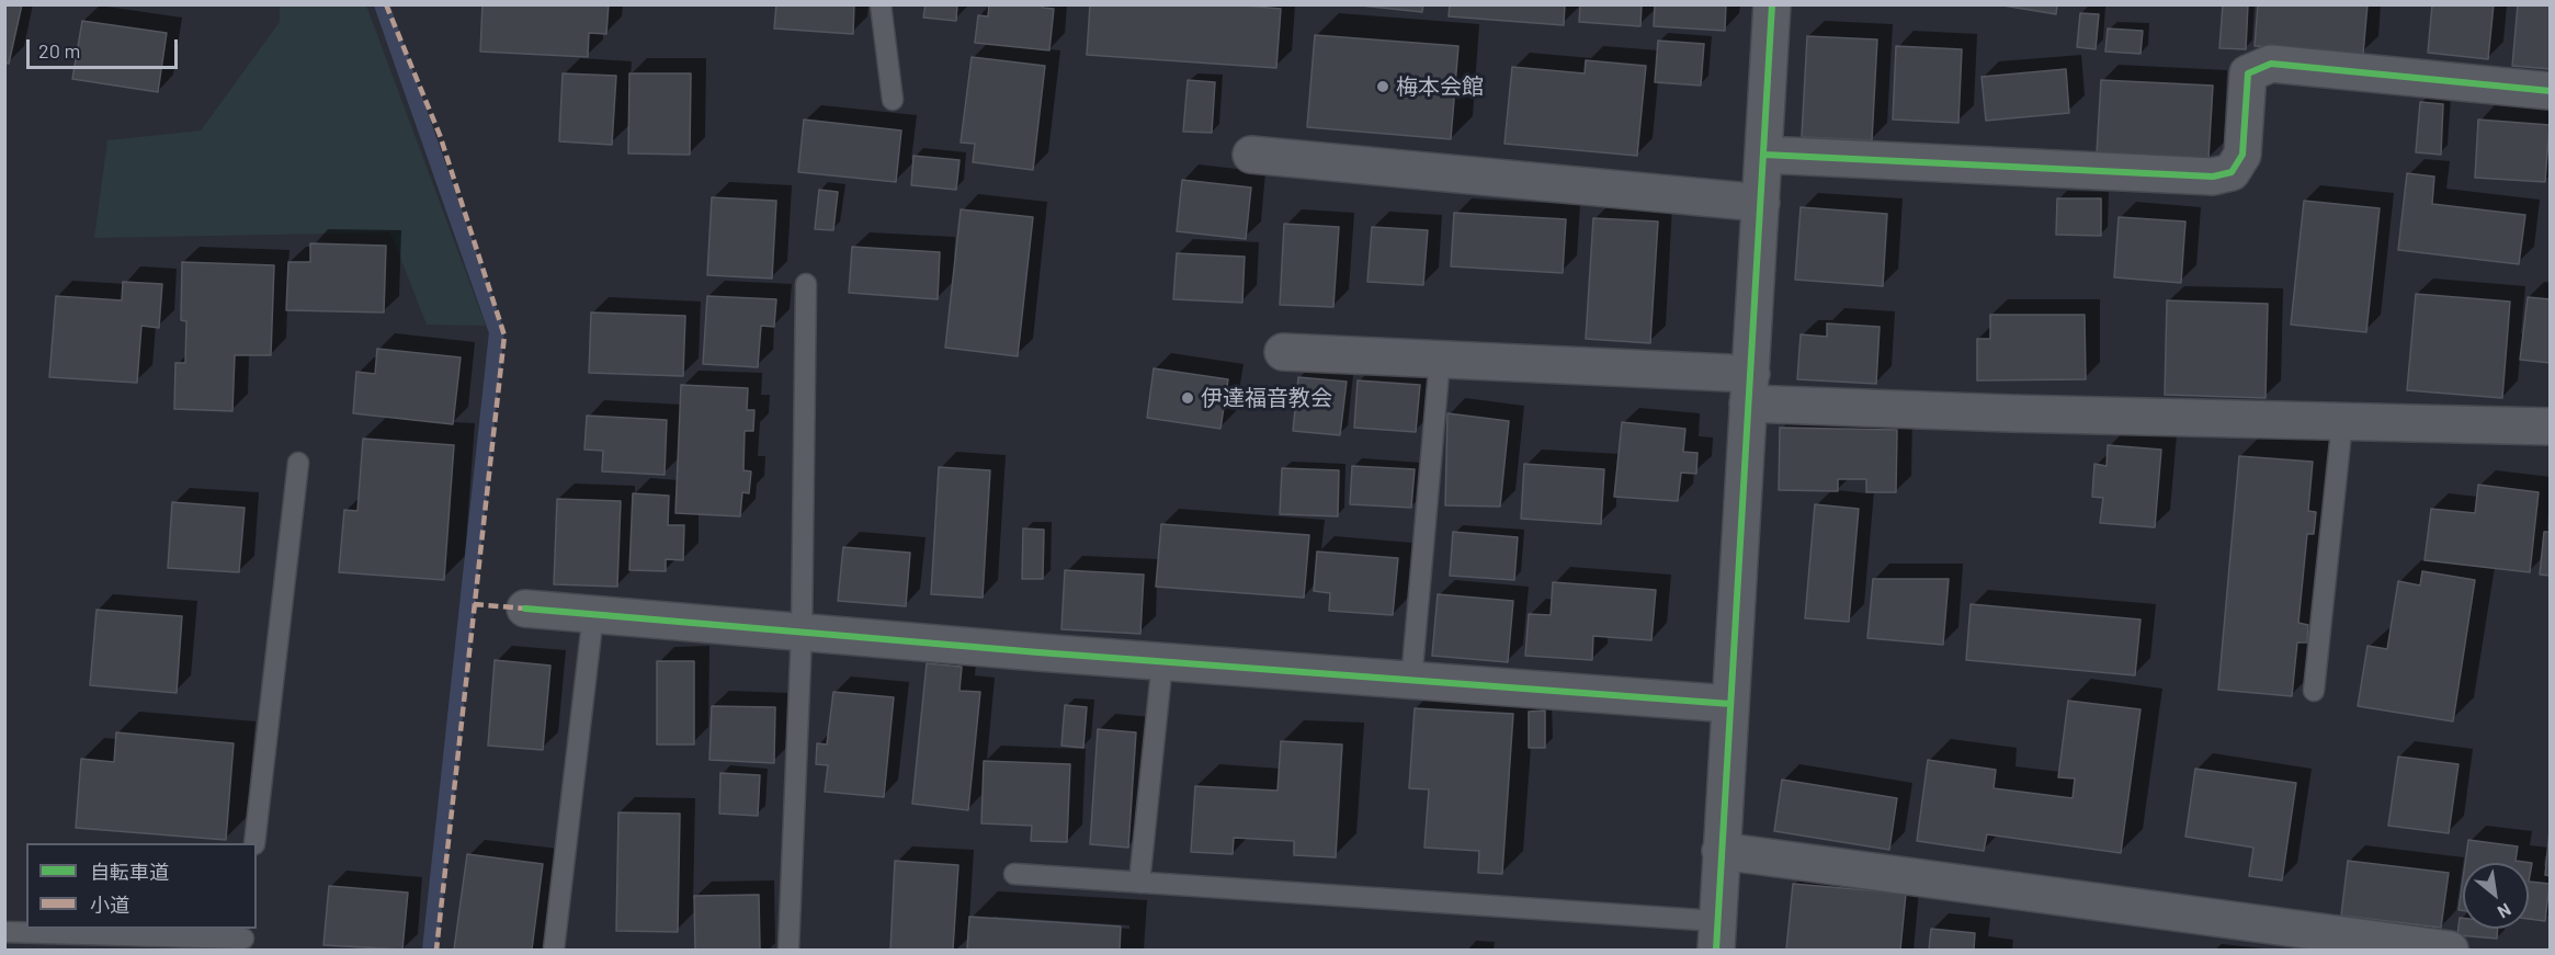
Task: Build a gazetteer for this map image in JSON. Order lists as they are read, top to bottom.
{
  "places": ["梅本会館", "伊達福音教会"],
  "legend": ["自転車道", "小道"],
  "scale_bar": "20 m",
  "north": "bottom right"
}
